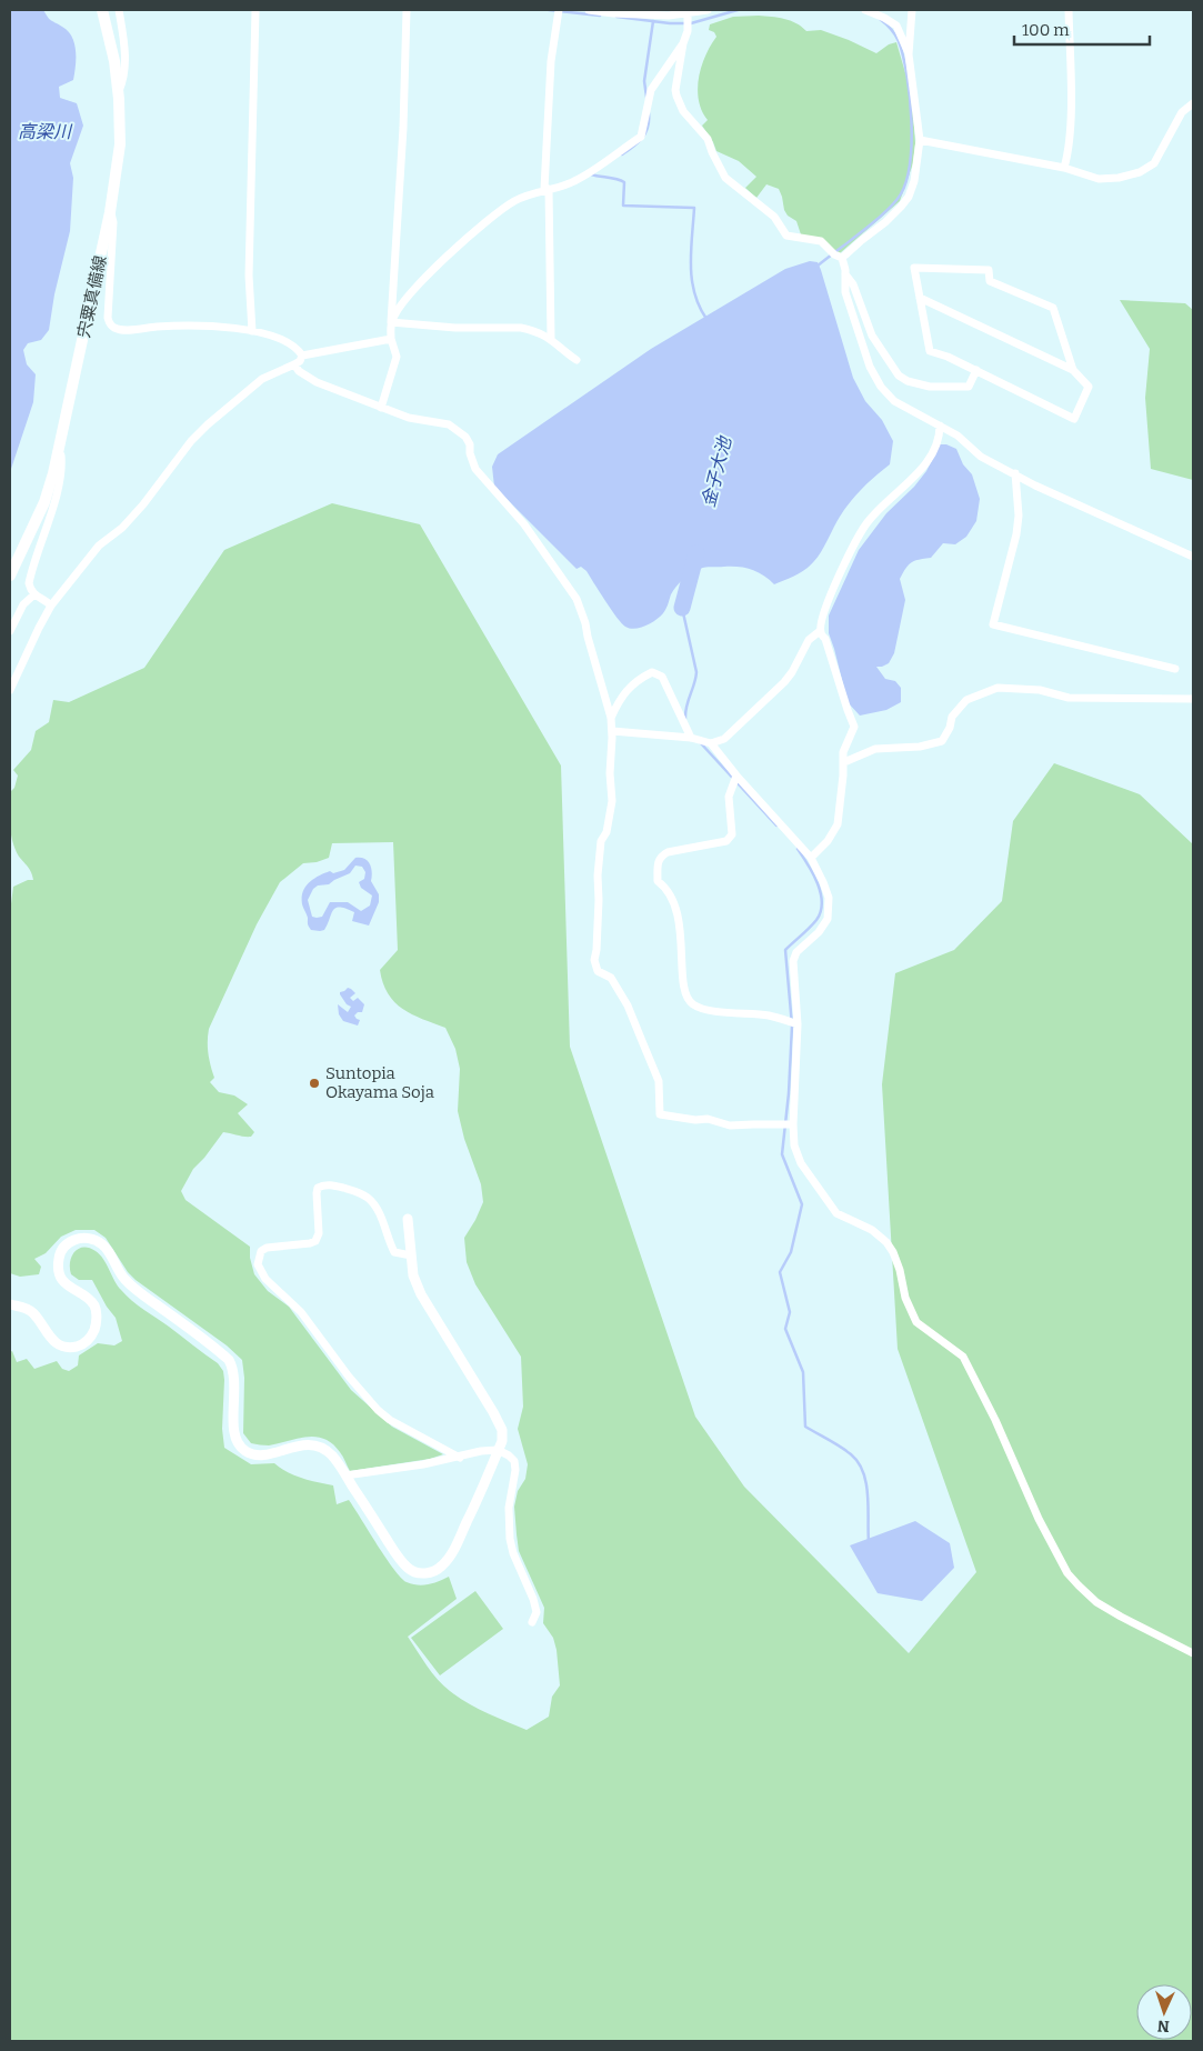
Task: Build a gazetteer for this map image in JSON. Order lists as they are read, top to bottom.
{
  "streets": {
    "main road": ["宍粟真備線"]
  },
  "water": ["高梁川", "金子大池"],
  "places": ["Suntopia Okayama Soja"],
  "scale_bar": "100 m",
  "north": "bottom"
}
